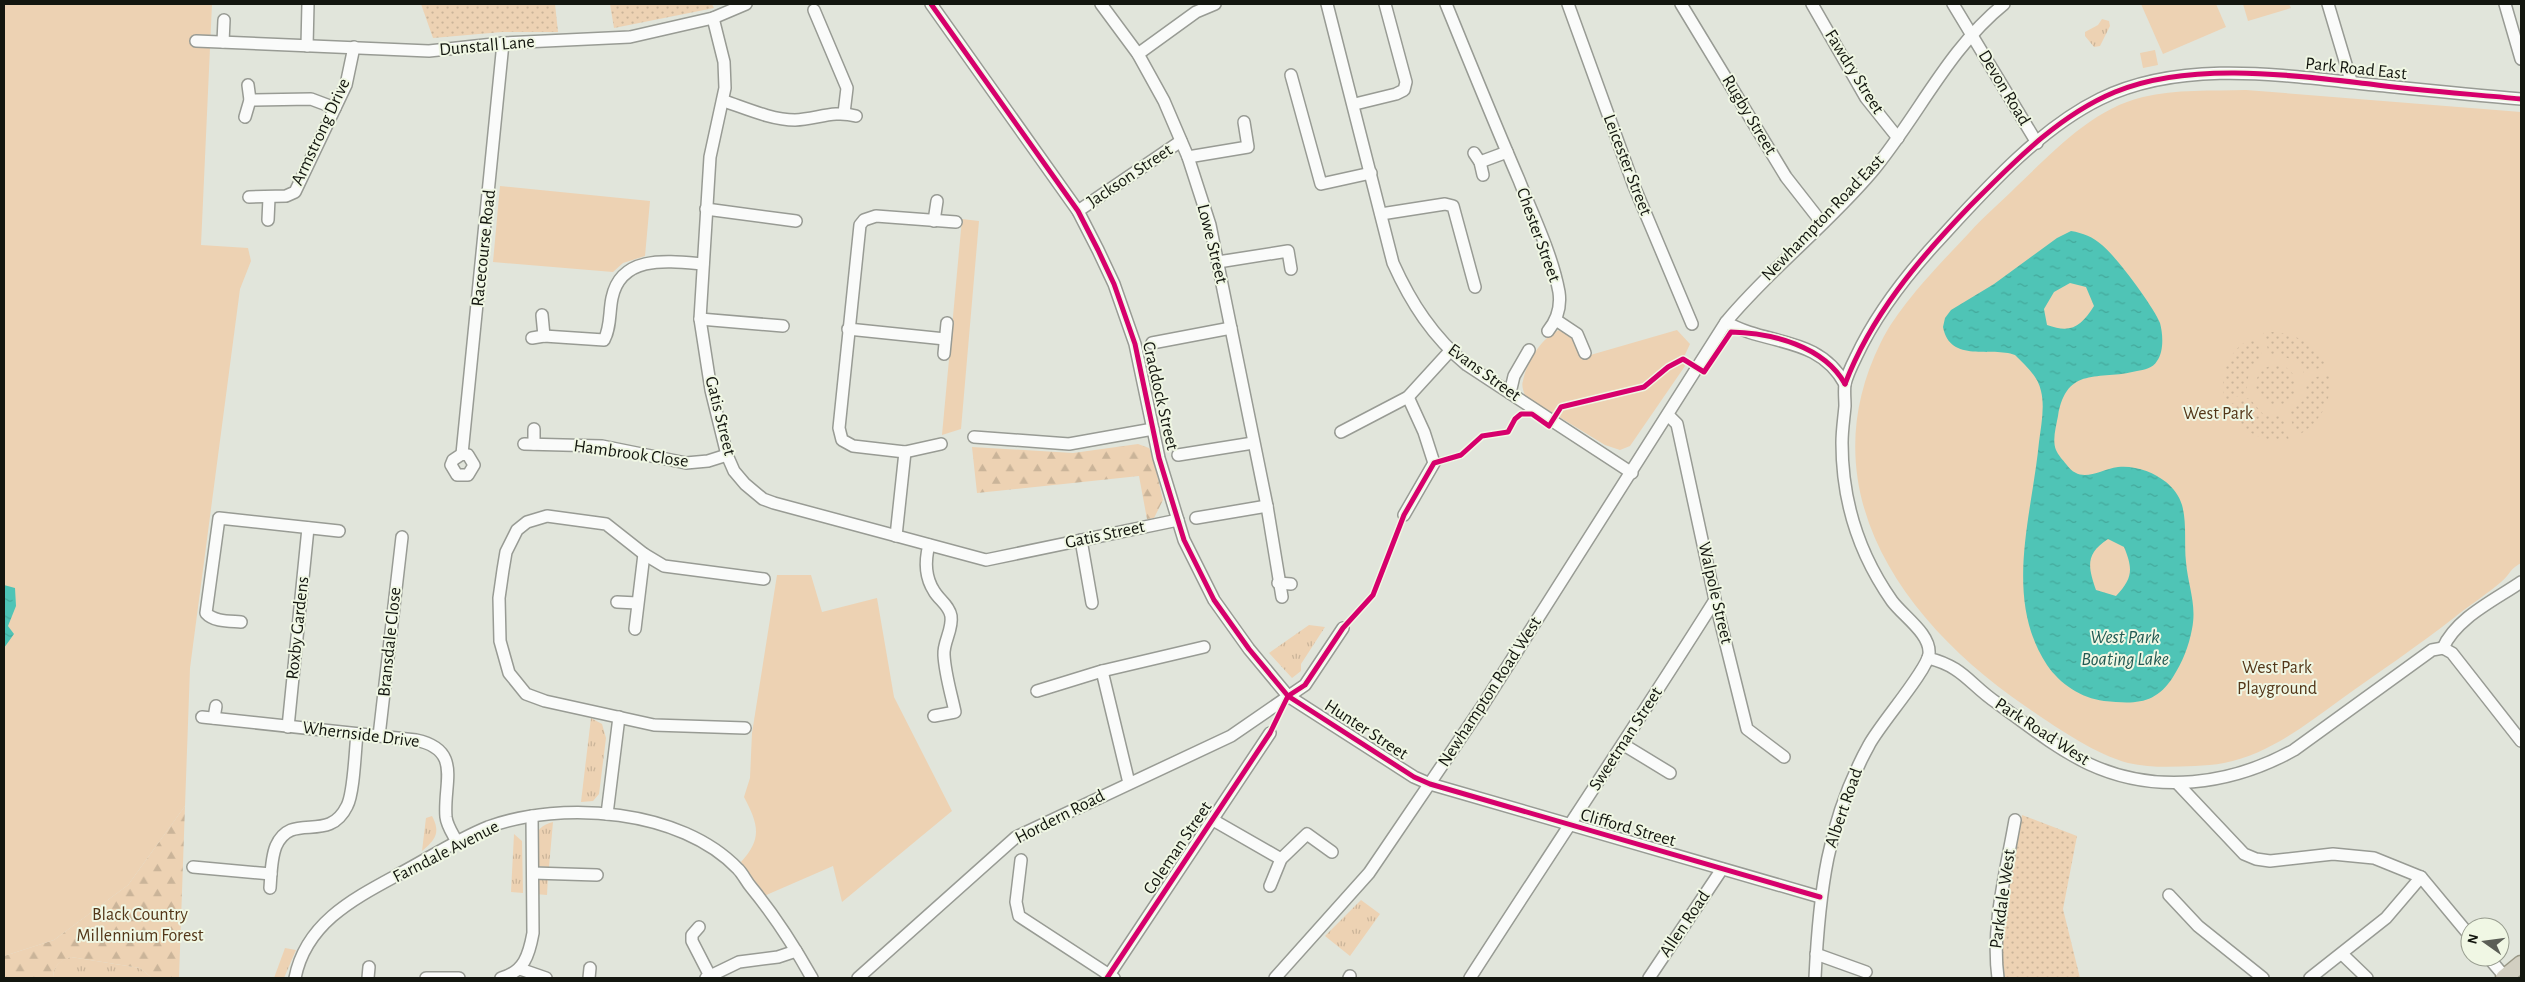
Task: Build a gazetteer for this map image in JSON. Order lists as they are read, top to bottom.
{
  "streets": {
    "street": [
      "Dunstall Lane",
      "Park Road East",
      "Fawdry Street",
      "Devon Road",
      "Rugby Street",
      "Armstrong Drive",
      "Leicester Street",
      "Jackson Street",
      "Newhampton Road East",
      "Chester Street",
      "Lowe Street",
      "Racecourse Road",
      "Evans Street",
      "Craddock Street",
      "Gatis Street",
      "Hambrook Close",
      "Walpole Street",
      "Roxby Gardens",
      "Bransdale Close",
      "Newhampton Road West",
      "Hunter Street",
      "Park Road West",
      "Whernside Drive",
      "Sweetman Street",
      "Albert Road",
      "Hordern Road",
      "Clifford Street",
      "Coleman Street",
      "Farndale Avenue",
      "Parkdale West",
      "Allen Road"
    ]
  },
  "crossings": [
    ["Dunstall Lane", "Armstrong Drive"],
    ["Dunstall Lane", "Racecourse Road"],
    ["Dunstall Lane", "Gatis Street"],
    ["Park Road East", "Devon Road"],
    ["Fawdry Street", "Newhampton Road East"],
    ["Devon Road", "Newhampton Road East"],
    ["Rugby Street", "Newhampton Road East"],
    ["Jackson Street", "Lowe Street"],
    ["Jackson Street", "Craddock Street"],
    ["Newhampton Road East", "Walpole Street"],
    ["Newhampton Road East", "Newhampton Road West"],
    ["Evans Street", "Newhampton Road West"],
    ["Craddock Street", "Gatis Street"],
    ["Craddock Street", "Hunter Street"],
    ["Craddock Street", "Hordern Road"],
    ["Gatis Street", "Hambrook Close"],
    ["Walpole Street", "Newhampton Road West"],
    ["Walpole Street", "Sweetman Street"],
    ["Roxby Gardens", "Whernside Drive"],
    ["Bransdale Close", "Whernside Drive"],
    ["Newhampton Road West", "Hunter Street"],
    ["Newhampton Road West", "Clifford Street"],
    ["Hunter Street", "Hordern Road"],
    ["Hunter Street", "Clifford Street"],
    ["Park Road West", "Albert Road"],
    ["Whernside Drive", "Farndale Avenue"],
    ["Sweetman Street", "Clifford Street"],
    ["Albert Road", "Clifford Street"],
    ["Clifford Street", "Allen Road"]
  ],
  "water": ["West Park Boating Lake"],
  "parks": ["West Park", "West Park Playground", "Black Country Millennium Forest"],
  "north": "left"
}
